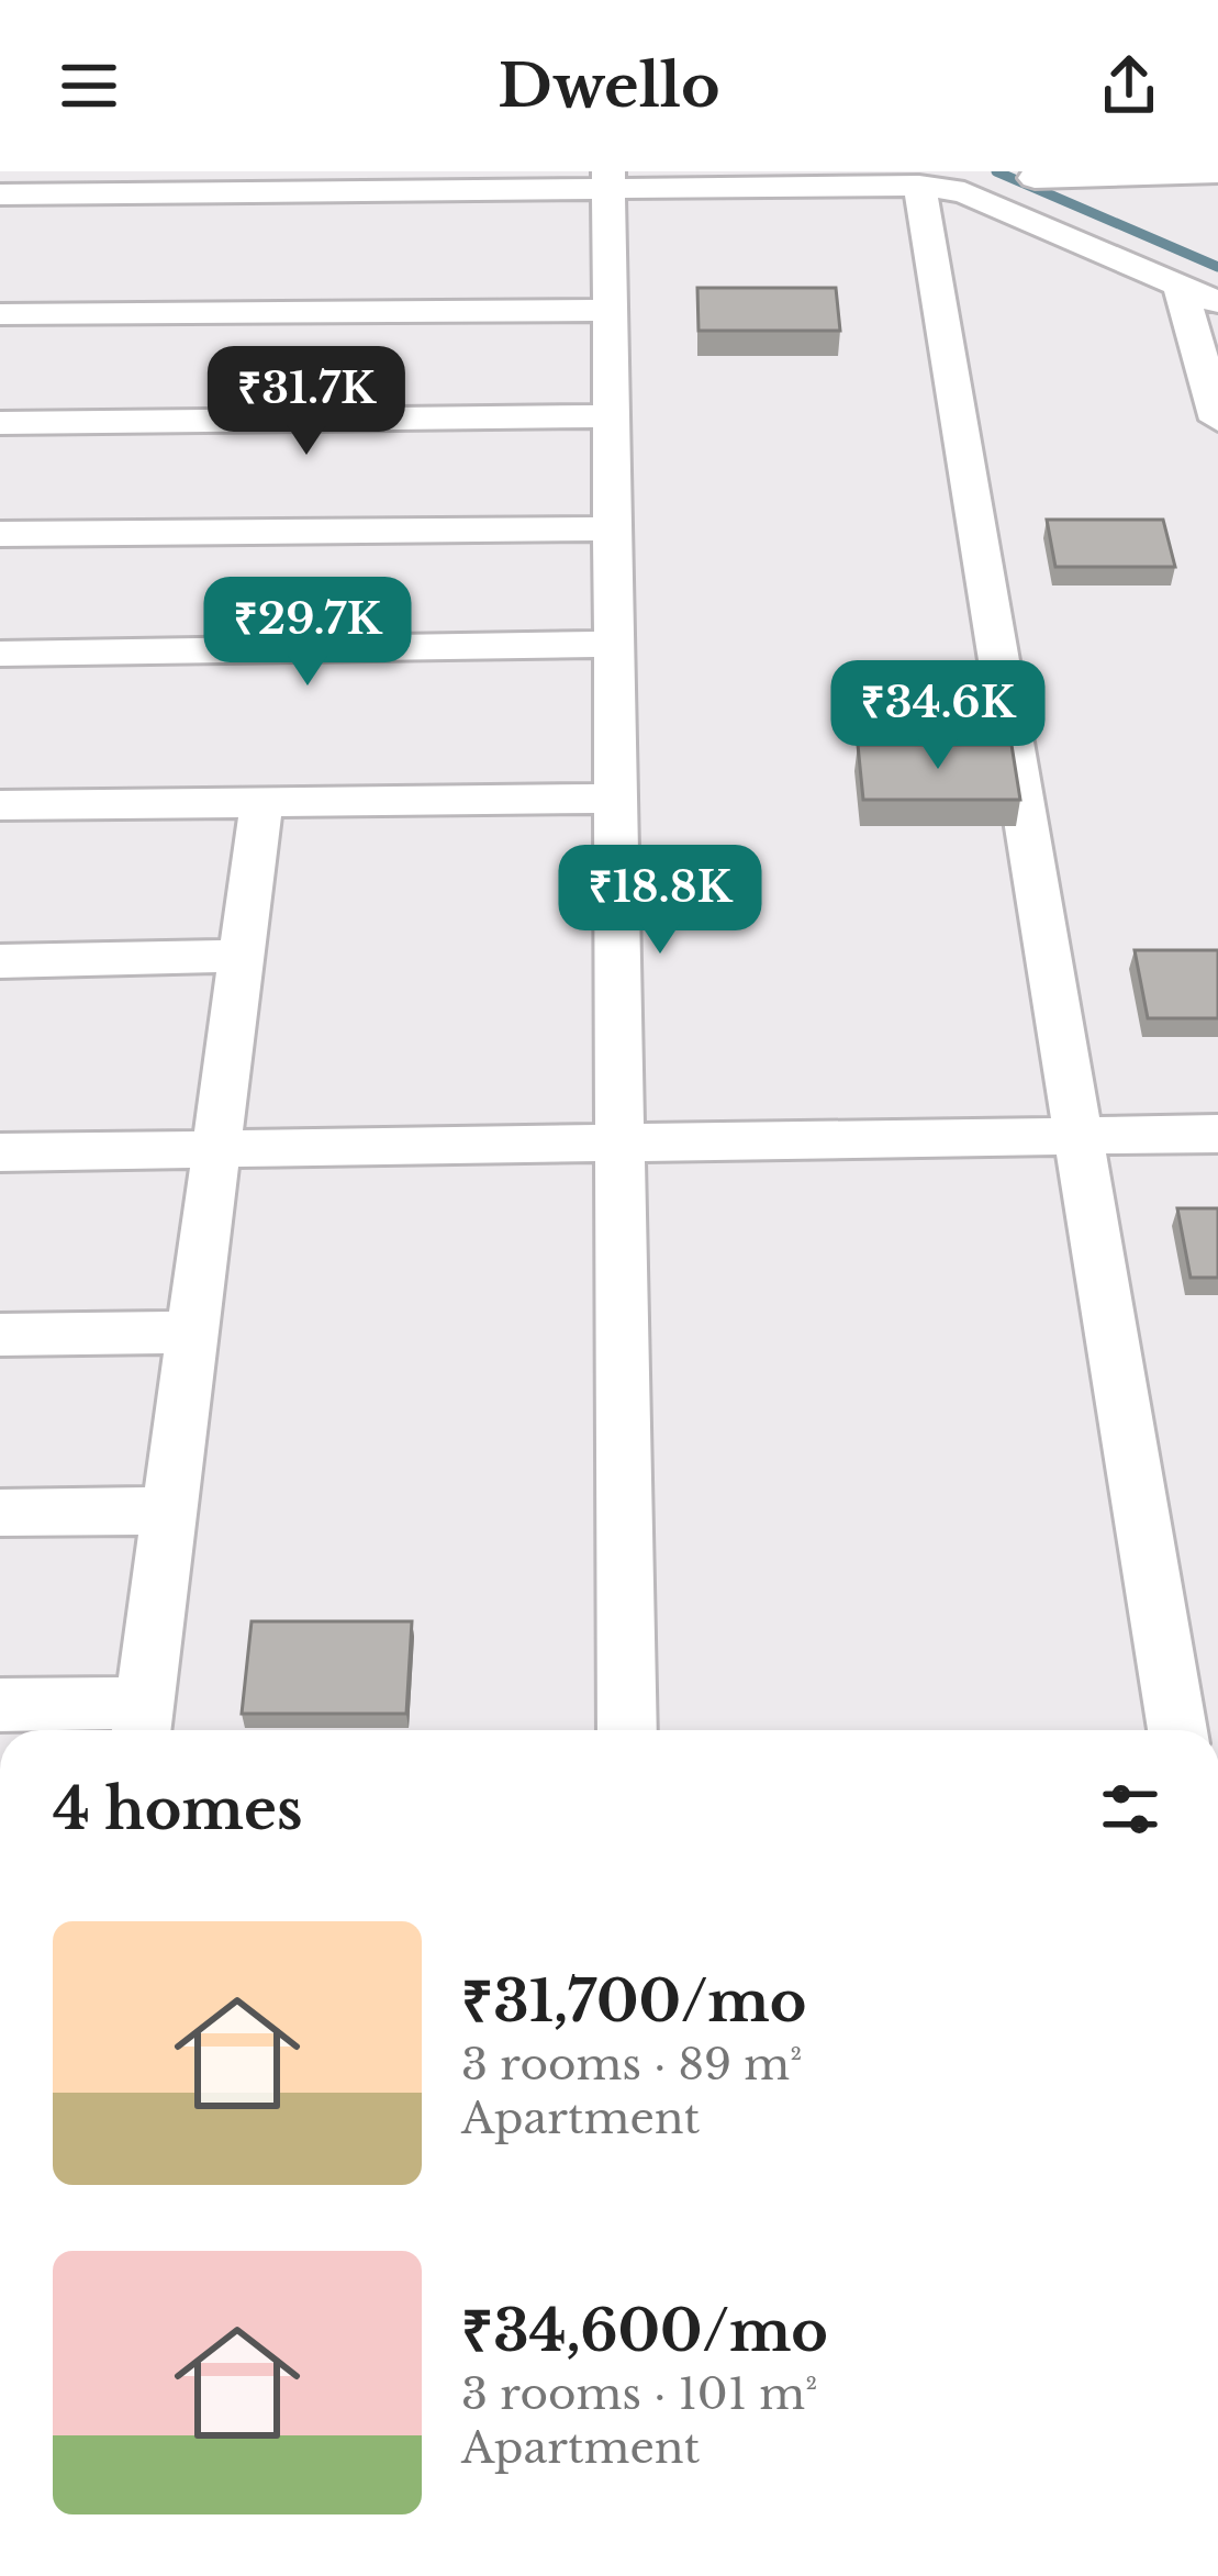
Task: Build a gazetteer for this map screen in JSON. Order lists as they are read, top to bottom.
{
  "page": {
    "header": "Dwello",
    "price": [
      "₹31.7K",
      "₹29.7K",
      "₹34.6K",
      "₹18.8K"
    ],
    "heading": "4 homes",
    "list": [
      {
        "name": "₹31,700/mo",
        "note": "3 rooms · 89 m² · Apartment"
      },
      {
        "name": "₹34,600/mo",
        "note": "3 rooms · 101 m² · Apartment"
      }
    ]
  }
}
